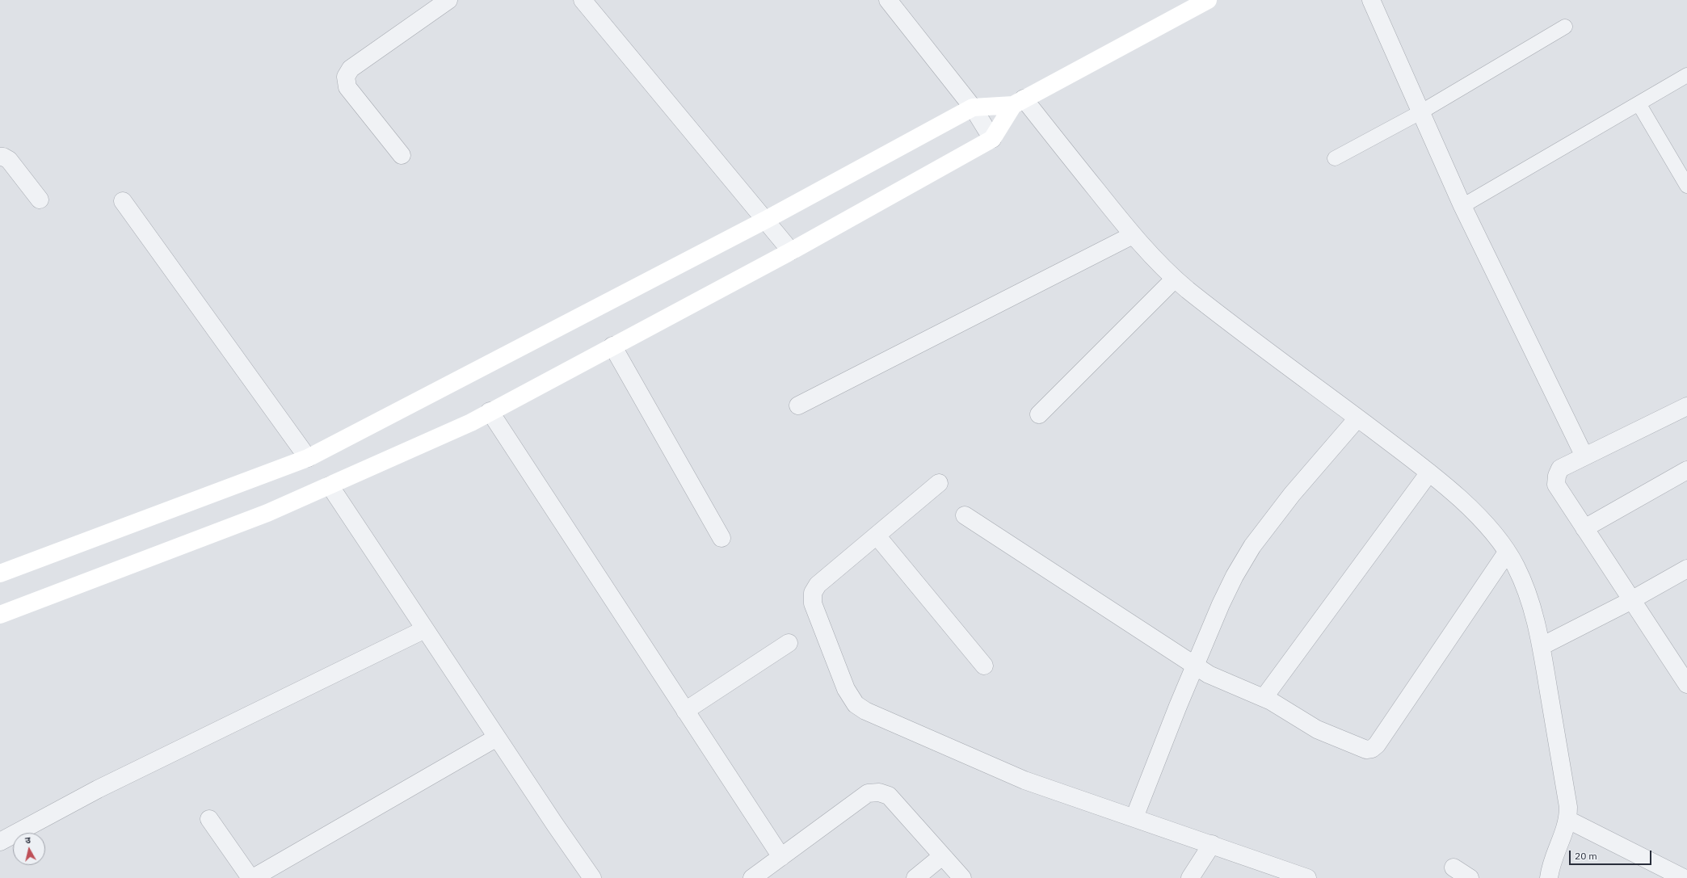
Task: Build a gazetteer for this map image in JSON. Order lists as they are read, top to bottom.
{
  "scale_bar": "20 m",
  "north": "top"
}
